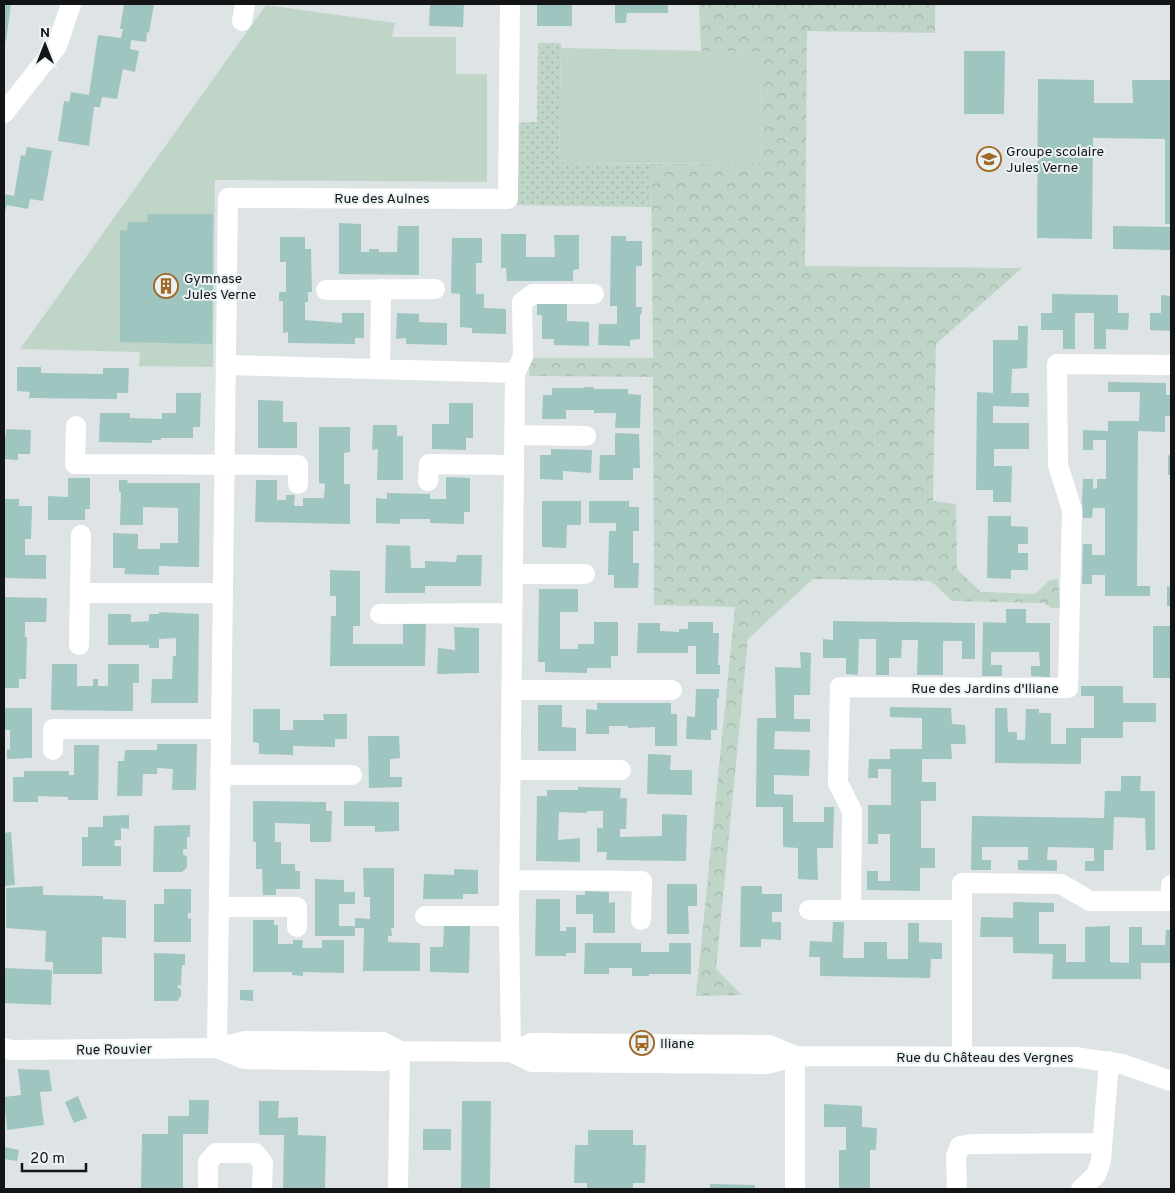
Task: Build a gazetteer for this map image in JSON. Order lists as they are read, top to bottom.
{
  "streets": {
    "street": [
      "Rue des Aulnes",
      "Rue des Jardins d'Iliane",
      "Rue Rouvier",
      "Rue du Château des Vergnes"
    ]
  },
  "crossings": [
    ["Rue Rouvier", "Rue du Château des Vergnes"]
  ],
  "places": {
    "school or university": ["Groupe scolaire Jules Verne"],
    "building": ["Gymnase Jules Verne"],
    "bus stop": ["Iliane"]
  },
  "scale_bar": "20 m",
  "north": "top"
}
